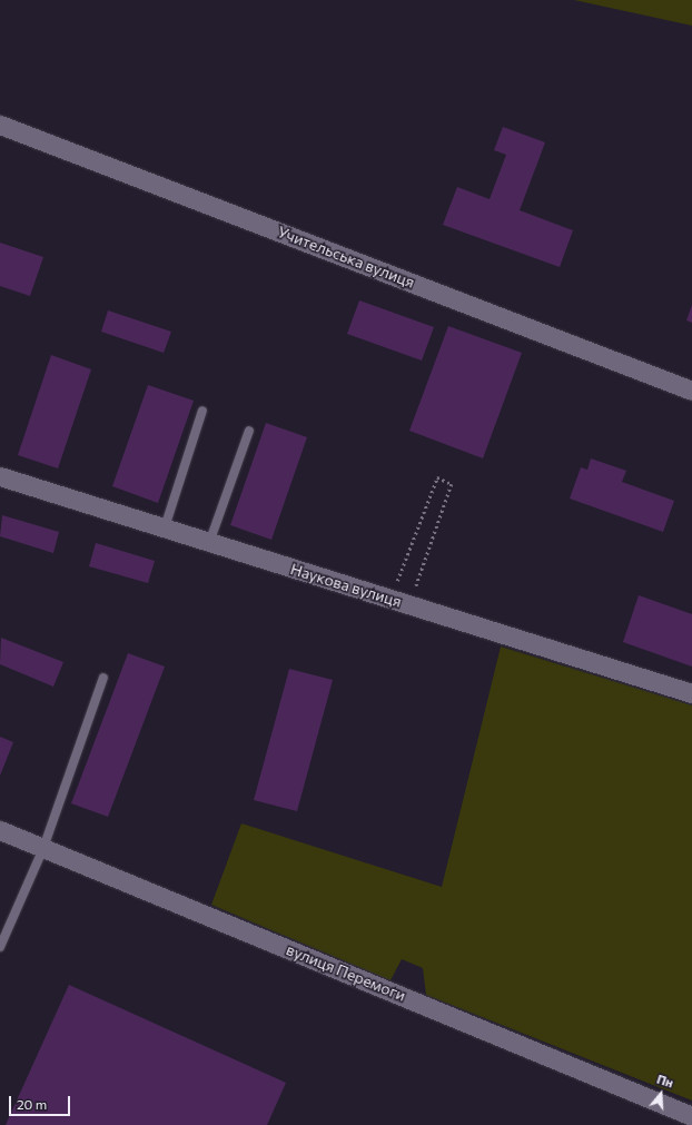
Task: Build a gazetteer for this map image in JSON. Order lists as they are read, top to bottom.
{
  "streets": {
    "street": ["Учительська вулиця", "Наукова вулиця", "вулиця Перемоги"]
  },
  "scale_bar": "20 m",
  "north": "top"
}
